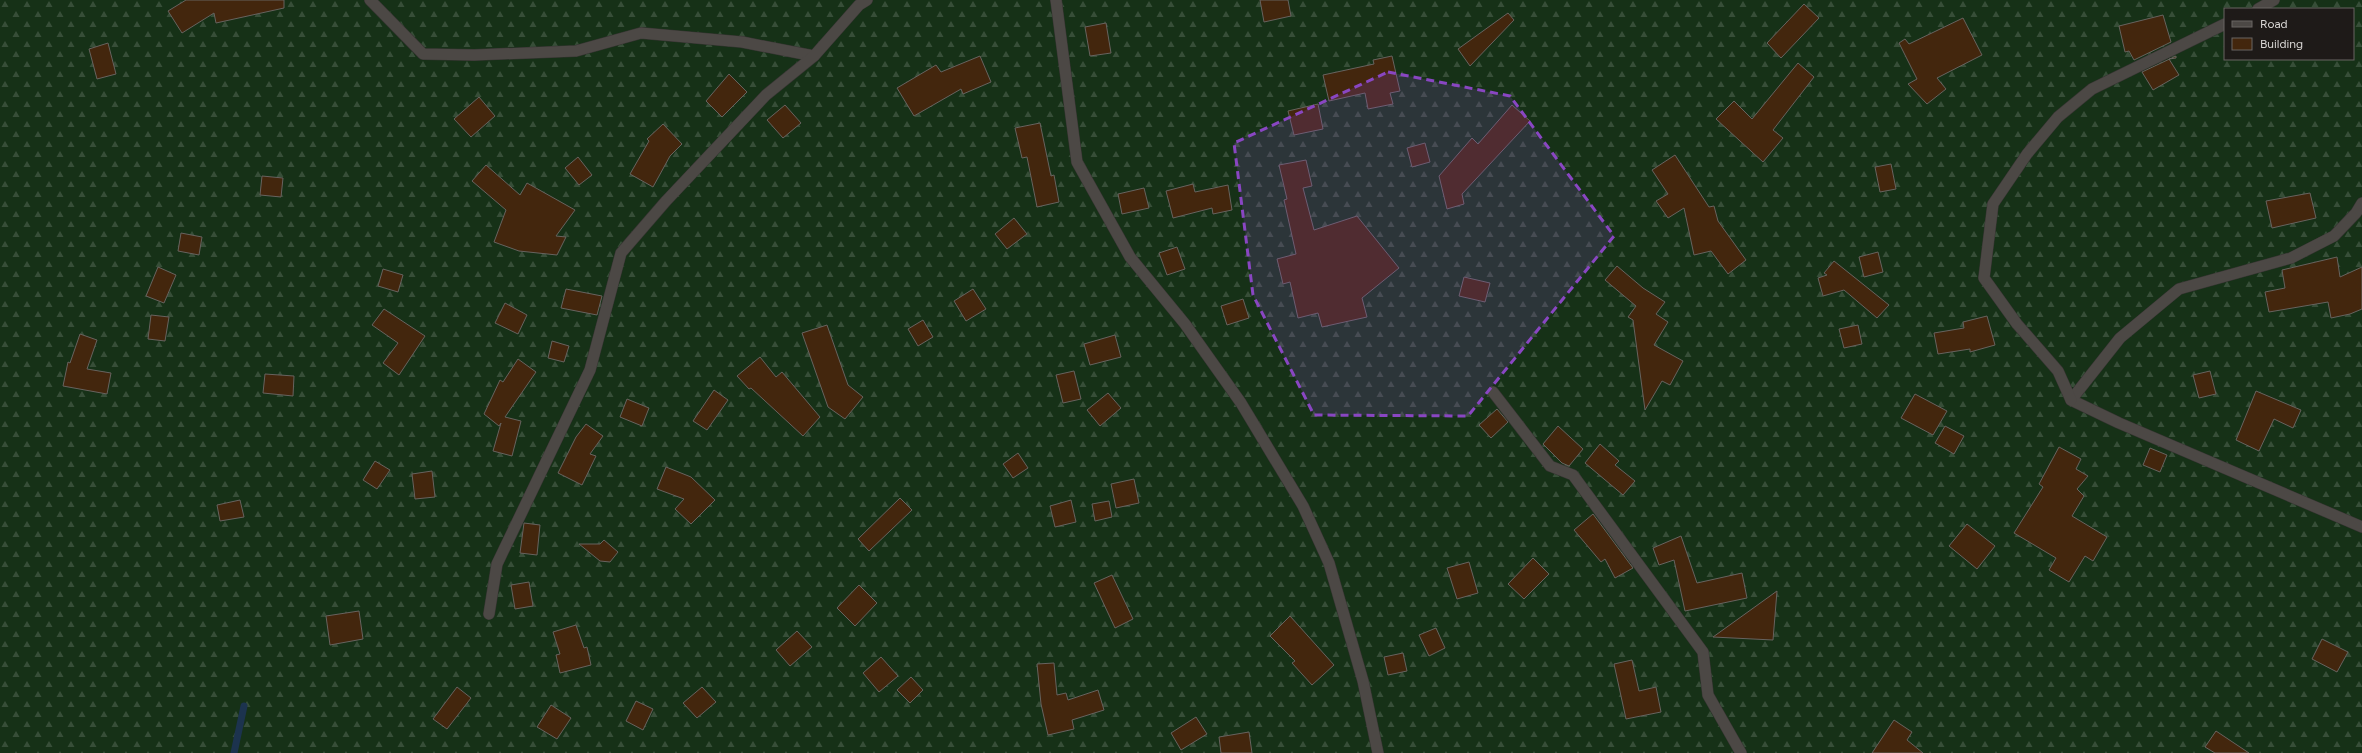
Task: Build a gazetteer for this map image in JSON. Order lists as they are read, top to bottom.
{
  "legend": ["Road", "Building"]
}
